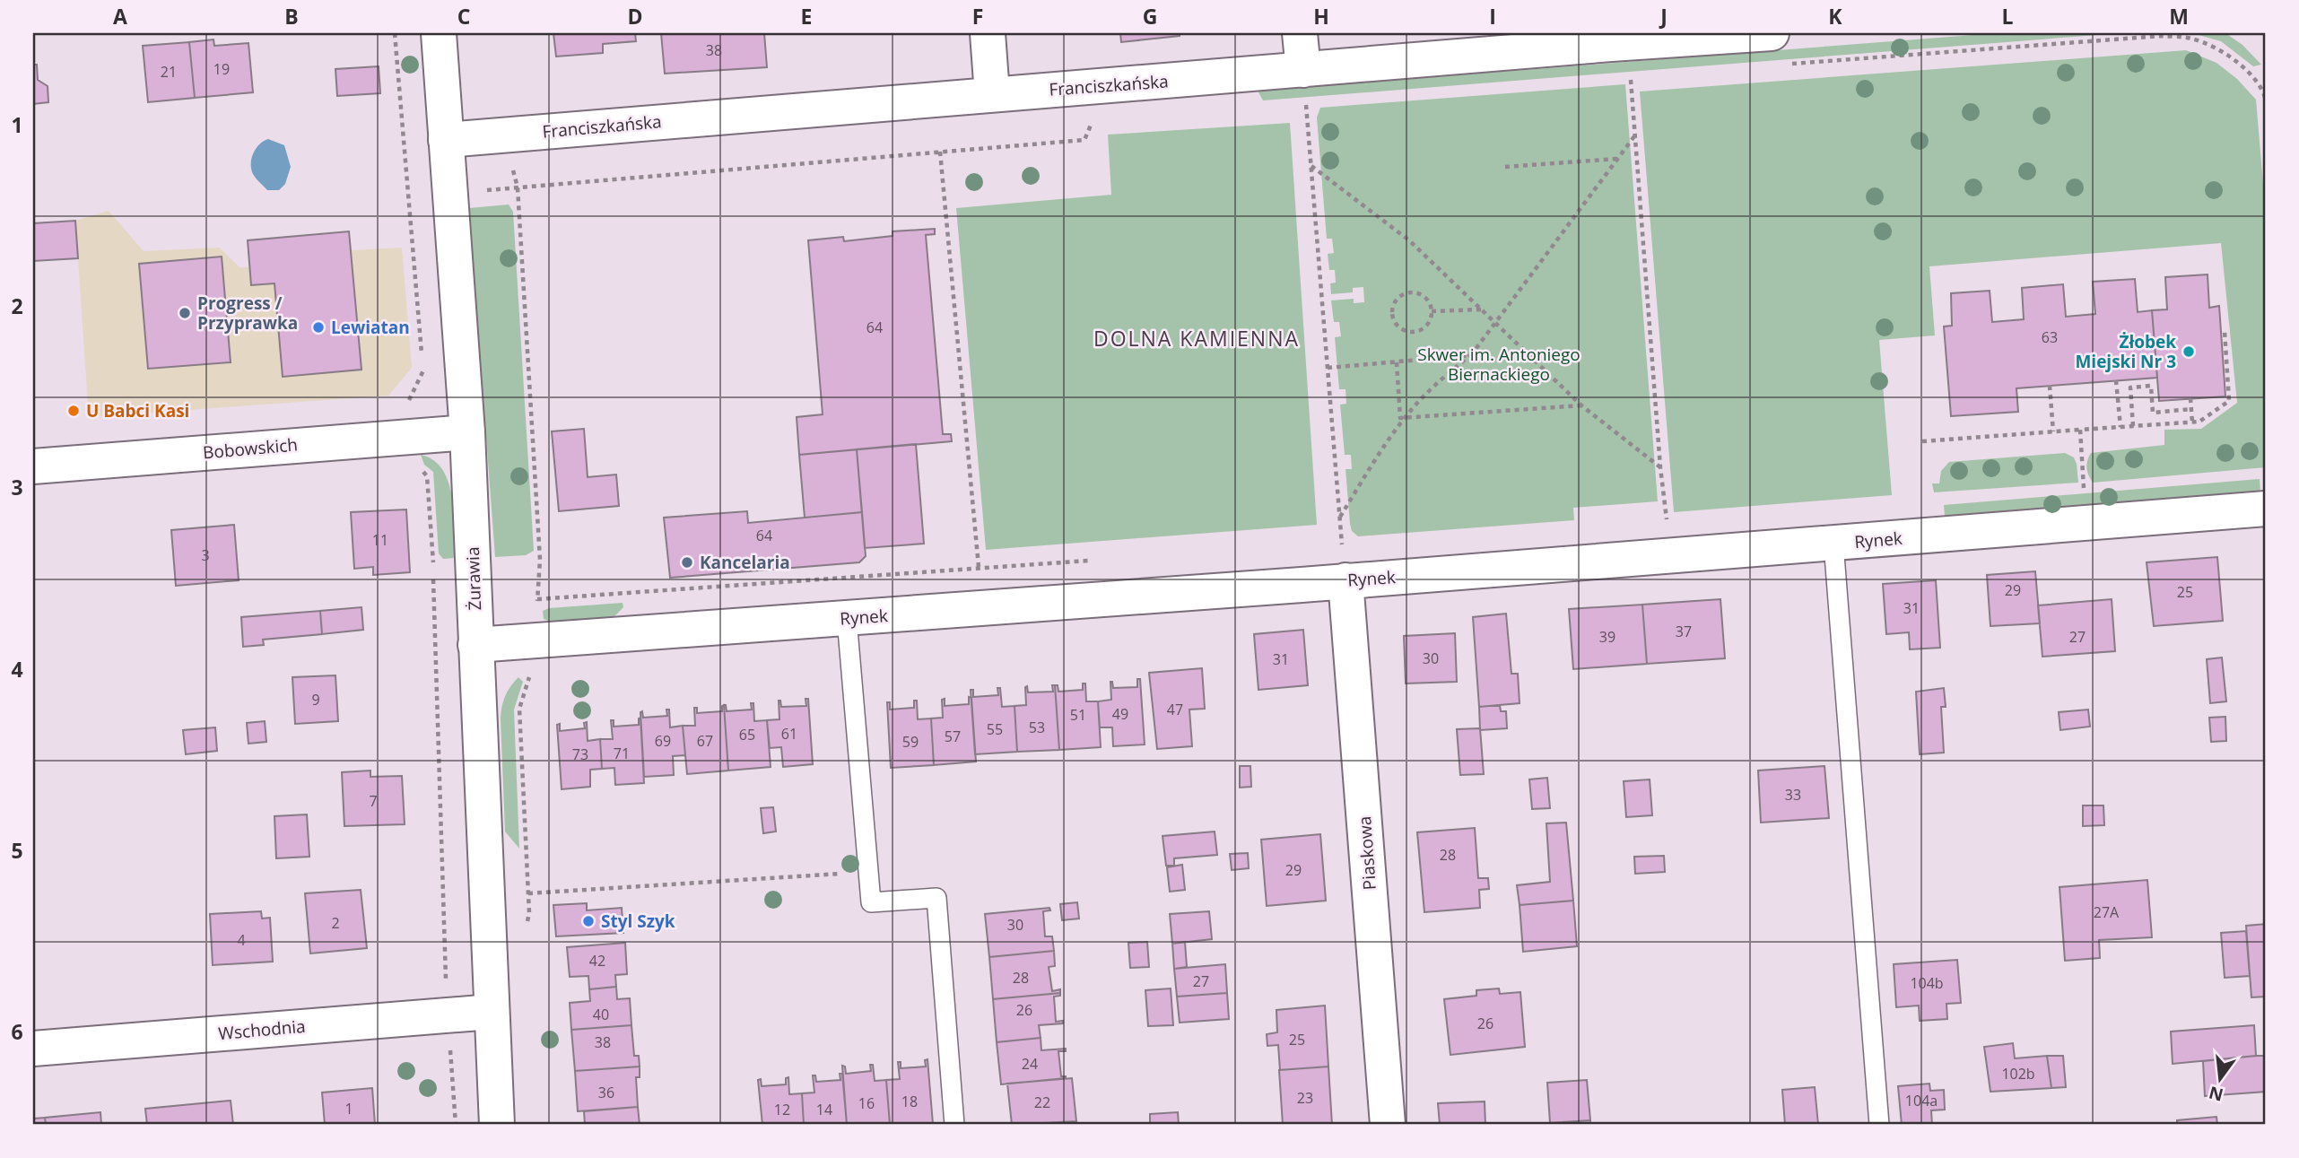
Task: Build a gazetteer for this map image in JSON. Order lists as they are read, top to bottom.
{
  "streets": {
    "street": [
      "Franciszkańska",
      "Bobowskich",
      "Rynek",
      "Żurawia",
      "Piaskowa",
      "Wschodnia"
    ]
  },
  "crossings": [
    ["Franciszkańska", "Żurawia"],
    ["Bobowskich", "Żurawia"],
    ["Rynek", "Żurawia"],
    ["Rynek", "Piaskowa"],
    ["Żurawia", "Wschodnia"]
  ],
  "districts": ["DOLNA KAMIENNA"],
  "parks": ["Skwer im. Antoniego Biernackiego"],
  "places": [
    "Progress / Przyprawka",
    "Lewiatan",
    "Żłobek Miejski Nr 3",
    "U Babci Kasi",
    "Kancelaria",
    "Styl Szyk"
  ],
  "house_numbers": [
    "38",
    "19",
    "21",
    "64",
    "63",
    "64",
    "11",
    "3",
    "29",
    "25",
    "31",
    "37",
    "39",
    "27",
    "30",
    "31",
    "9",
    "47",
    "49",
    "51",
    "53",
    "55",
    "61",
    "65",
    "57",
    "69",
    "67",
    "59",
    "71",
    "73",
    "33",
    "7",
    "28",
    "29",
    "27A",
    "2",
    "30",
    "4",
    "42",
    "28",
    "27",
    "104b",
    "26",
    "40",
    "26",
    "25",
    "38",
    "24",
    "102b",
    "36",
    "23",
    "104a",
    "18",
    "22",
    "16",
    "1",
    "12",
    "14"
  ],
  "north": "bottom",
  "grid": {
    "columns": [
      "A",
      "B",
      "C",
      "D",
      "E",
      "F",
      "G",
      "H",
      "I",
      "J",
      "K",
      "L",
      "M"
    ],
    "rows": [
      "1",
      "2",
      "3",
      "4",
      "5",
      "6"
    ]
  }
}
